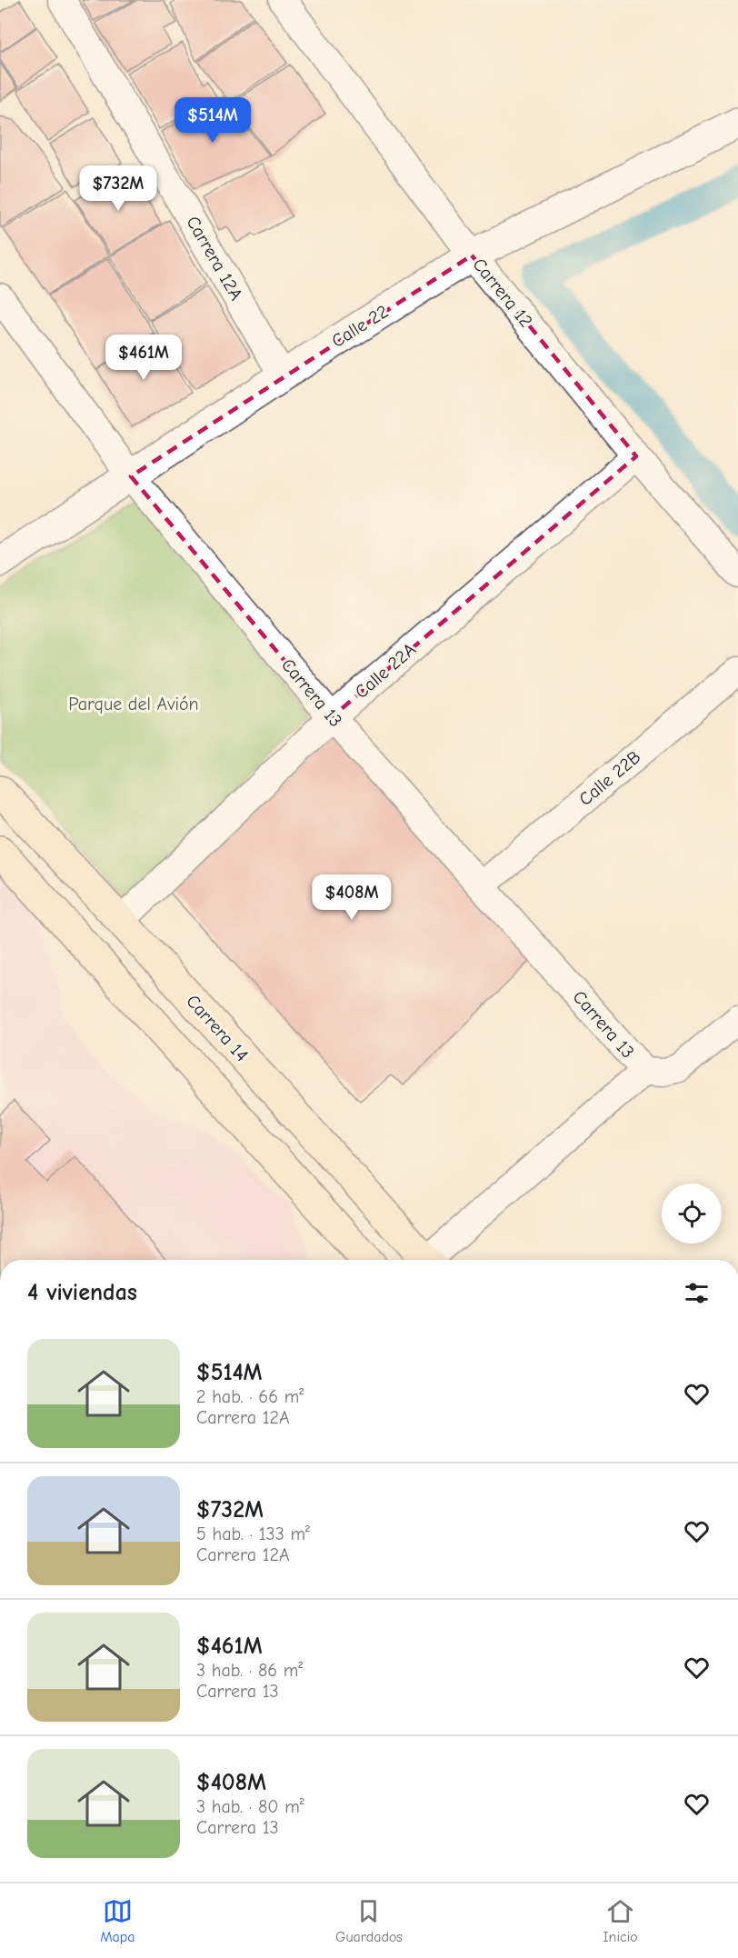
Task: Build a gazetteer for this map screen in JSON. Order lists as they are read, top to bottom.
{
  "streets": {
    "main road": ["Carrera 14"],
    "street": [
      "Carrera 12A",
      "Carrera 12",
      "Calle 22",
      "Calle 22A",
      "Carrera 13",
      "Calle 22B"
    ]
  },
  "crossings": [
    ["Carrera 12A", "Calle 22"],
    ["Carrera 12", "Calle 22"],
    ["Carrera 12", "Calle 22A"],
    ["Calle 22", "Carrera 13"],
    ["Calle 22A", "Carrera 13"],
    ["Calle 22A", "Carrera 14"],
    ["Carrera 13", "Calle 22B"]
  ],
  "parks": ["Parque del Avión"],
  "page": {
    "price": [
      "$514M",
      "$732M",
      "$461M",
      "$408M"
    ],
    "heading": "4 viviendas",
    "list": [
      {
        "name": "$514M",
        "note": "2 hab. · 66 m² · Carrera 12A"
      },
      {
        "name": "$732M",
        "note": "5 hab. · 133 m² · Carrera 12A"
      },
      {
        "name": "$461M",
        "note": "3 hab. · 86 m² · Carrera 13"
      },
      {
        "name": "$408M",
        "note": "3 hab. · 80 m² · Carrera 13"
      }
    ],
    "tabs": ["Mapa", "Guardados", "Inicio"]
  }
}
